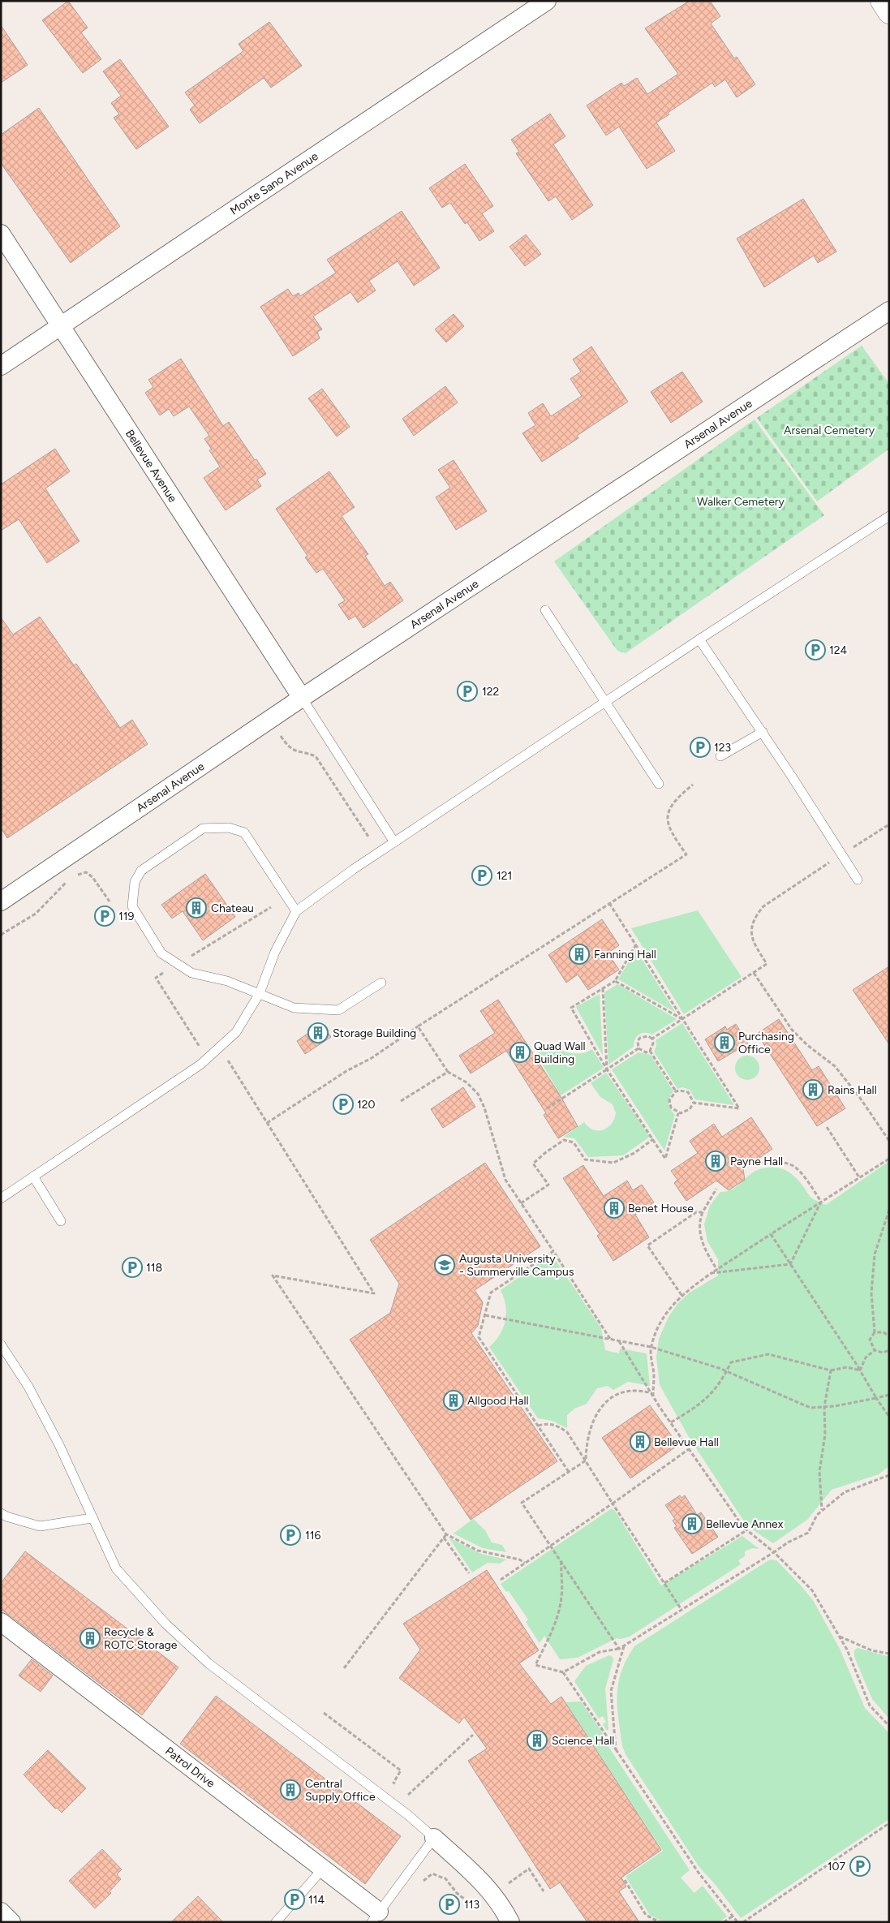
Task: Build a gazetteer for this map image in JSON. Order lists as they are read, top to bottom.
{
  "streets": {
    "street": [
      "Monte Sano Avenue",
      "Arsenal Avenue",
      "Bellevue Avenue",
      "Patrol Drive"
    ]
  },
  "crossings": [
    ["Monte Sano Avenue", "Bellevue Avenue"],
    ["Arsenal Avenue", "Bellevue Avenue"]
  ],
  "parks": ["Arsenal Cemetery", "Walker Cemetery"],
  "places": {
    "parking": [
      "124",
      "122",
      "123",
      "121",
      "119",
      "120",
      "118",
      "116",
      "107",
      "114",
      "113"
    ],
    "building": [
      "Chateau",
      "Fanning Hall",
      "Storage Building",
      "Purchasing Office",
      "Quad Wall Building",
      "Rains Hall",
      "Payne Hall",
      "Benet House",
      "Allgood Hall",
      "Bellevue Hall",
      "Bellevue Annex",
      "Recycle & ROTC Storage",
      "Science Hall",
      "Central Supply Office"
    ],
    "school or university": ["Augusta University - Summerville Campus"]
  }
}
